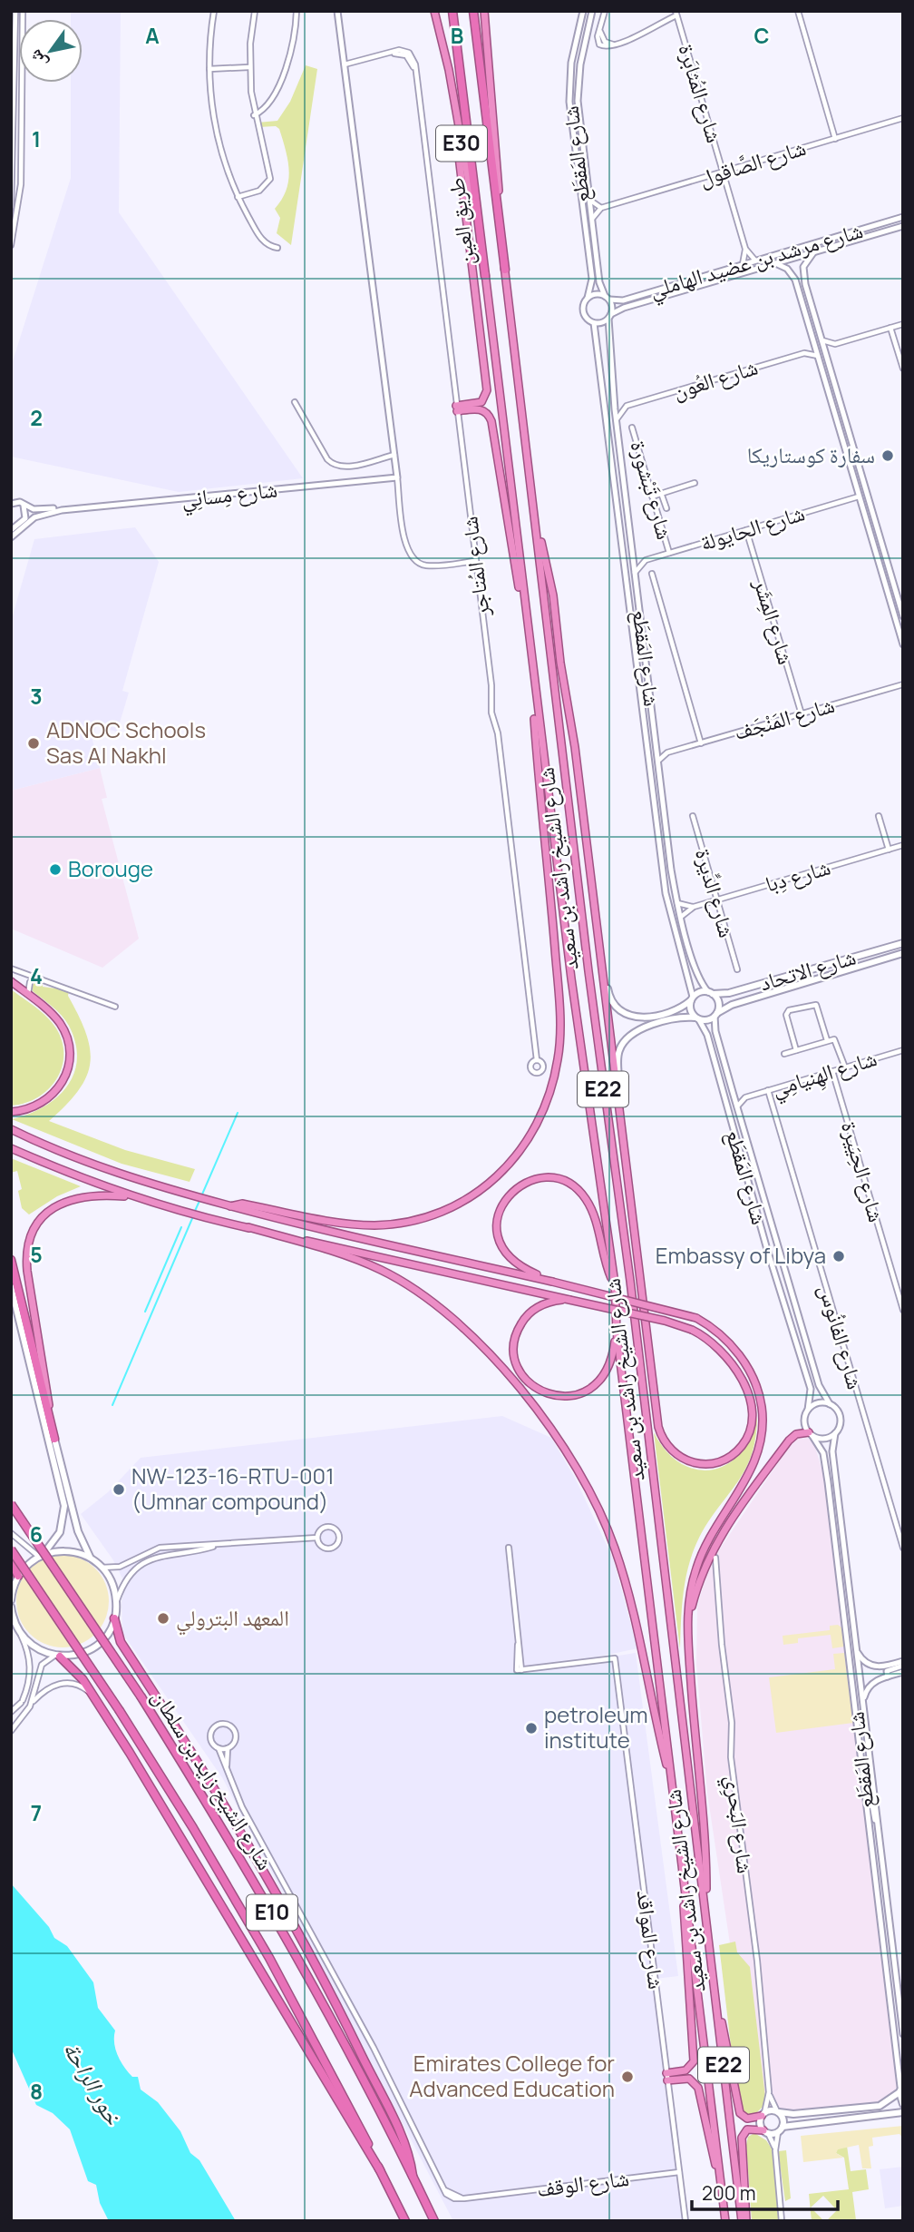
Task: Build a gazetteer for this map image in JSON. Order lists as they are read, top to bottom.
{
  "streets": {
    "highway": [
      "E30",
      "طريق العين",
      "شارع الشيخ راشد بن سعيد",
      "E22",
      "شارع الشيخ زايد بن سلطان",
      "E10"
    ],
    "main road": ["شارع الاتحاد"],
    "street": [
      "شارع المُثابَرة",
      "شارع المَقطَع",
      "شارع الصَّاقول",
      "شارع مرشد بن عضيد الهاملي",
      "شارع العُون",
      "شارع تَبْشورة",
      "شارع مِسانِي",
      "شارع الحايولة",
      "شارع المُتاجر",
      "شارع المِشَر",
      "شارع المَنْجَف",
      "شارع دِبا",
      "شارع الدِّيرة",
      "شارع الهِنيامِي",
      "شارع الحِيَيرة",
      "شارع الفانُوس",
      "شارع البَحرِي",
      "شارع المواقد",
      "شارع الوقف"
    ]
  },
  "crossings": [
    ["شارع المُثابَرة", "شارع الصَّاقول"],
    ["شارع المُثابَرة", "شارع مرشد بن عضيد الهاملي"],
    ["E30", "طريق العين"],
    ["E30", "شارع الشيخ راشد بن سعيد"],
    ["شارع المَقطَع", "شارع مرشد بن عضيد الهاملي"],
    ["شارع المَقطَع", "شارع المَنْجَف"],
    ["شارع المَقطَع", "شارع دِبا"],
    ["شارع المَقطَع", "شارع الاتحاد"],
    ["شارع المَقطَع", "شارع الهِنيامِي"],
    ["طريق العين", "شارع الشيخ راشد بن سعيد"],
    ["شارع تَبْشورة", "شارع الحايولة"],
    ["شارع الحايولة", "شارع المِشَر"],
    ["شارع المِشَر", "شارع المَنْجَف"],
    ["شارع دِبا", "شارع الدِّيرة"],
    ["شارع الهِنيامِي", "شارع الحِيَيرة"],
    ["شارع الهِنيامِي", "شارع الفانُوس"],
    ["شارع المواقد", "شارع الوقف"]
  ],
  "water": ["خور الراحة"],
  "places": [
    "سفارة كوستاريكا",
    "ADNOC Schools Sas Al Nakhl",
    "Borouge",
    "Embassy of Libya",
    "NW-123-16-RTU-001 (Umnar compound)",
    "المعهد البترولي",
    "petroleum institute",
    "Emirates College for Advanced Education"
  ],
  "scale_bar": "200 m",
  "north": "bottom left",
  "grid": {
    "columns": ["A", "B", "C"],
    "rows": [
      "1",
      "2",
      "3",
      "4",
      "5",
      "6",
      "7",
      "8"
    ]
  }
}
